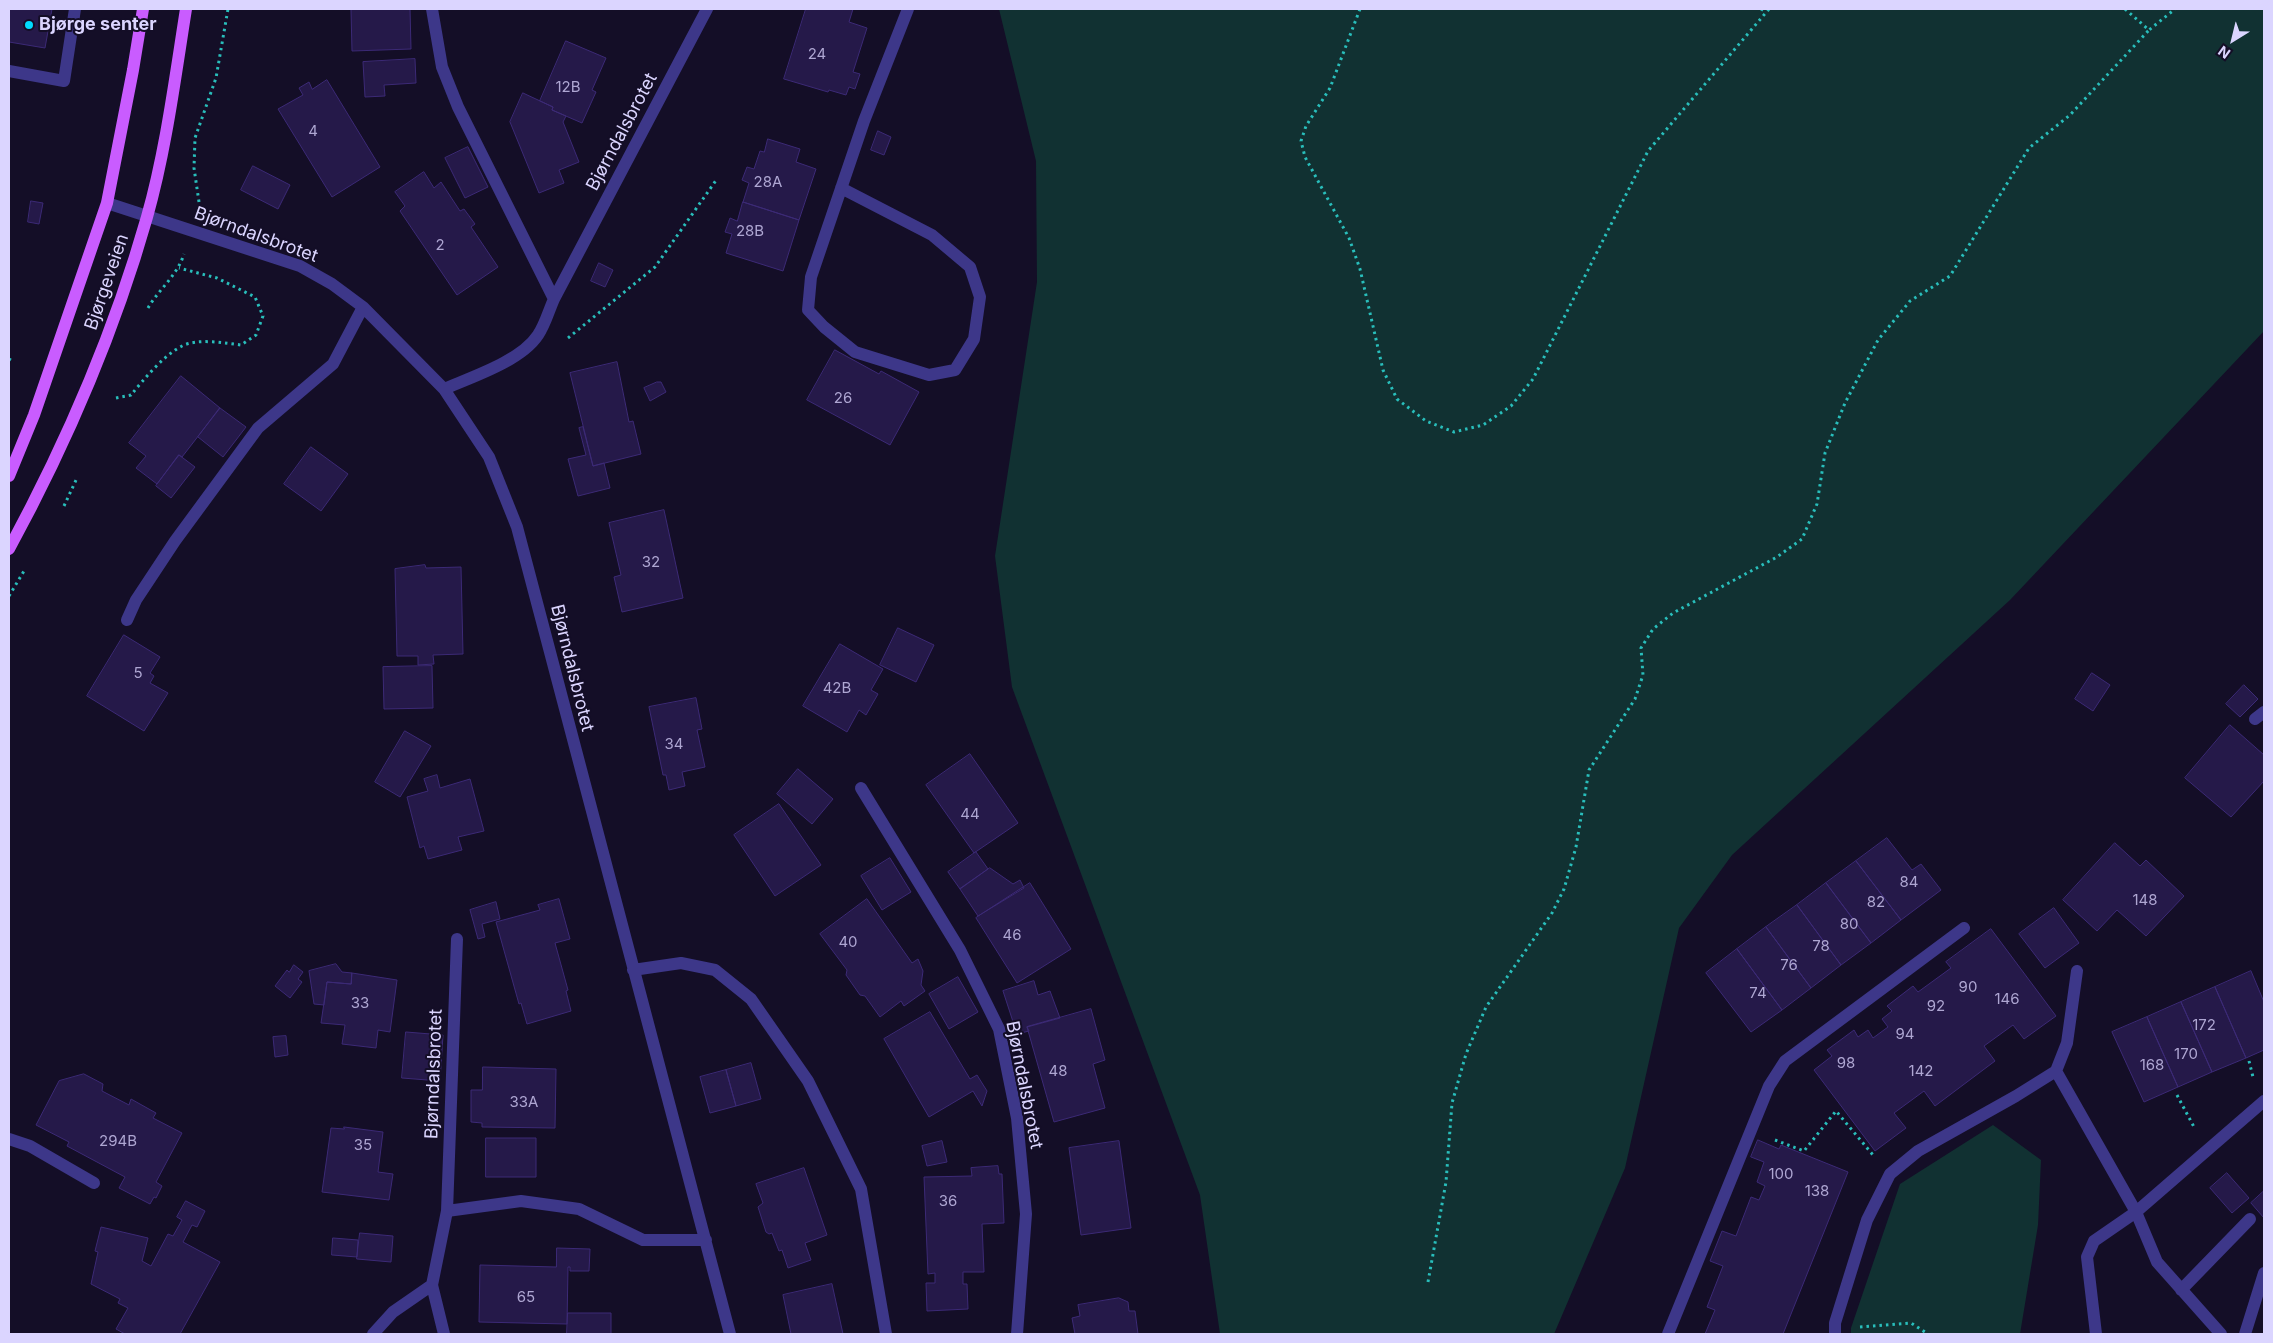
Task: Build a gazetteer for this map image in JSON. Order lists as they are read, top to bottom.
{
  "streets": {
    "main road": ["Bjørgeveien"],
    "street": ["Bjørndalsbrotet"]
  },
  "crossings": [
    ["Bjørndalsbrotet", "Bjørgeveien"]
  ],
  "places": ["Bjørge senter"],
  "house_numbers": [
    "24",
    "12B",
    "4",
    "28A",
    "28B",
    "2",
    "26",
    "32",
    "5",
    "42B",
    "34",
    "44",
    "84",
    "148",
    "82",
    "80",
    "46",
    "40",
    "78",
    "76",
    "90",
    "74",
    "146",
    "33",
    "92",
    "172",
    "94",
    "170",
    "98",
    "168",
    "48",
    "142",
    "33A",
    "294B",
    "35",
    "100",
    "138",
    "36",
    "65"
  ],
  "north": "bottom left"
}
